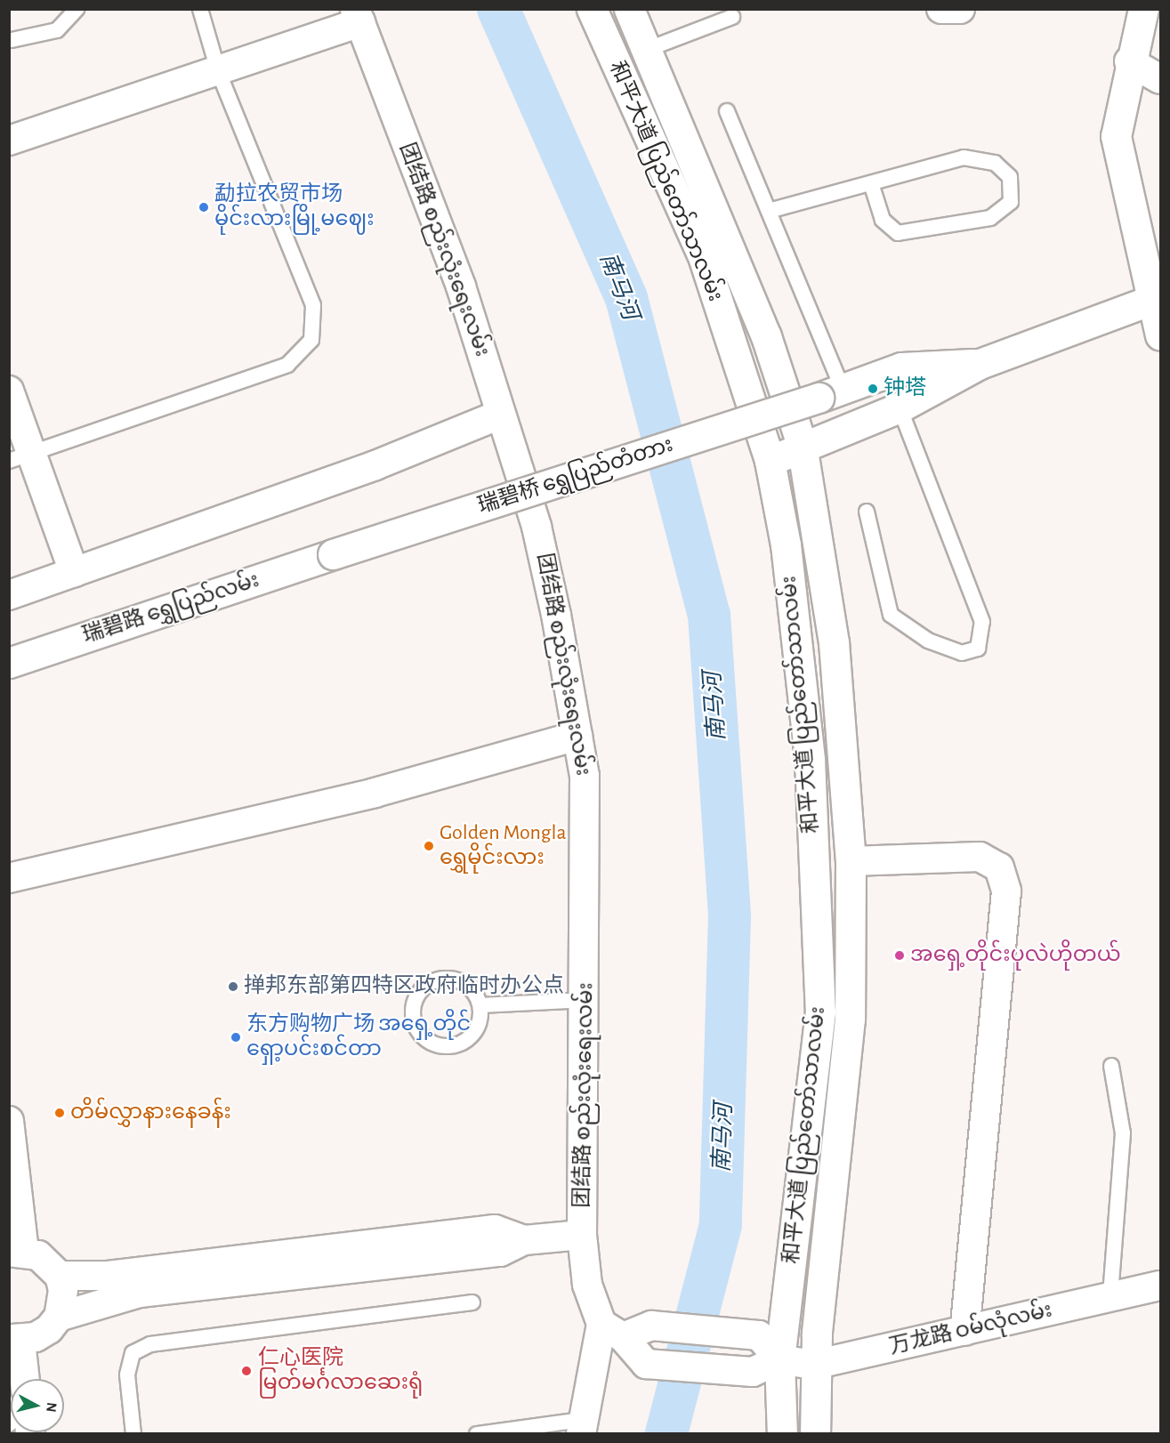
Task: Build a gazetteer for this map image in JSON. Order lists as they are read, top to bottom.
{
  "streets": {
    "main road": ["和平大道 ပြည်တော်သာလမ်း", "瑞碧桥 ရွှေပြည်တံတား", "瑞碧路 ရွှေပြည်လမ်း"],
    "street": ["团结路 စည်းလုံးရေးလမ်း", "万龙路 ဝမ်လုံလမ်း"]
  },
  "crossings": [
    ["和平大道 ပြည်တော်သာလမ်း", "万龙路 ဝမ်လုံလမ်း"],
    ["瑞碧桥 ရွှေပြည်တံတား", "瑞碧路 ရွှေပြည်လမ်း"]
  ],
  "water": ["南马河"],
  "places": [
    "勐拉农贸市场 မိုင်းလားမြို့မဈေး",
    "钟塔",
    "Golden Mongla ရွှေမိုင်းလား",
    "အရှေ့တိုင်းပုလဲဟိုတယ်",
    "掸邦东部第四特区政府临时办公点",
    "东方购物广场 အရှေ့တိုင် ရှော့ပင်းစင်တာ",
    "တိမ်လွှာနားနေခန်း",
    "仁心医院 မြတ်မင်္ဂလာဆေးရုံ"
  ],
  "north": "right"
}
